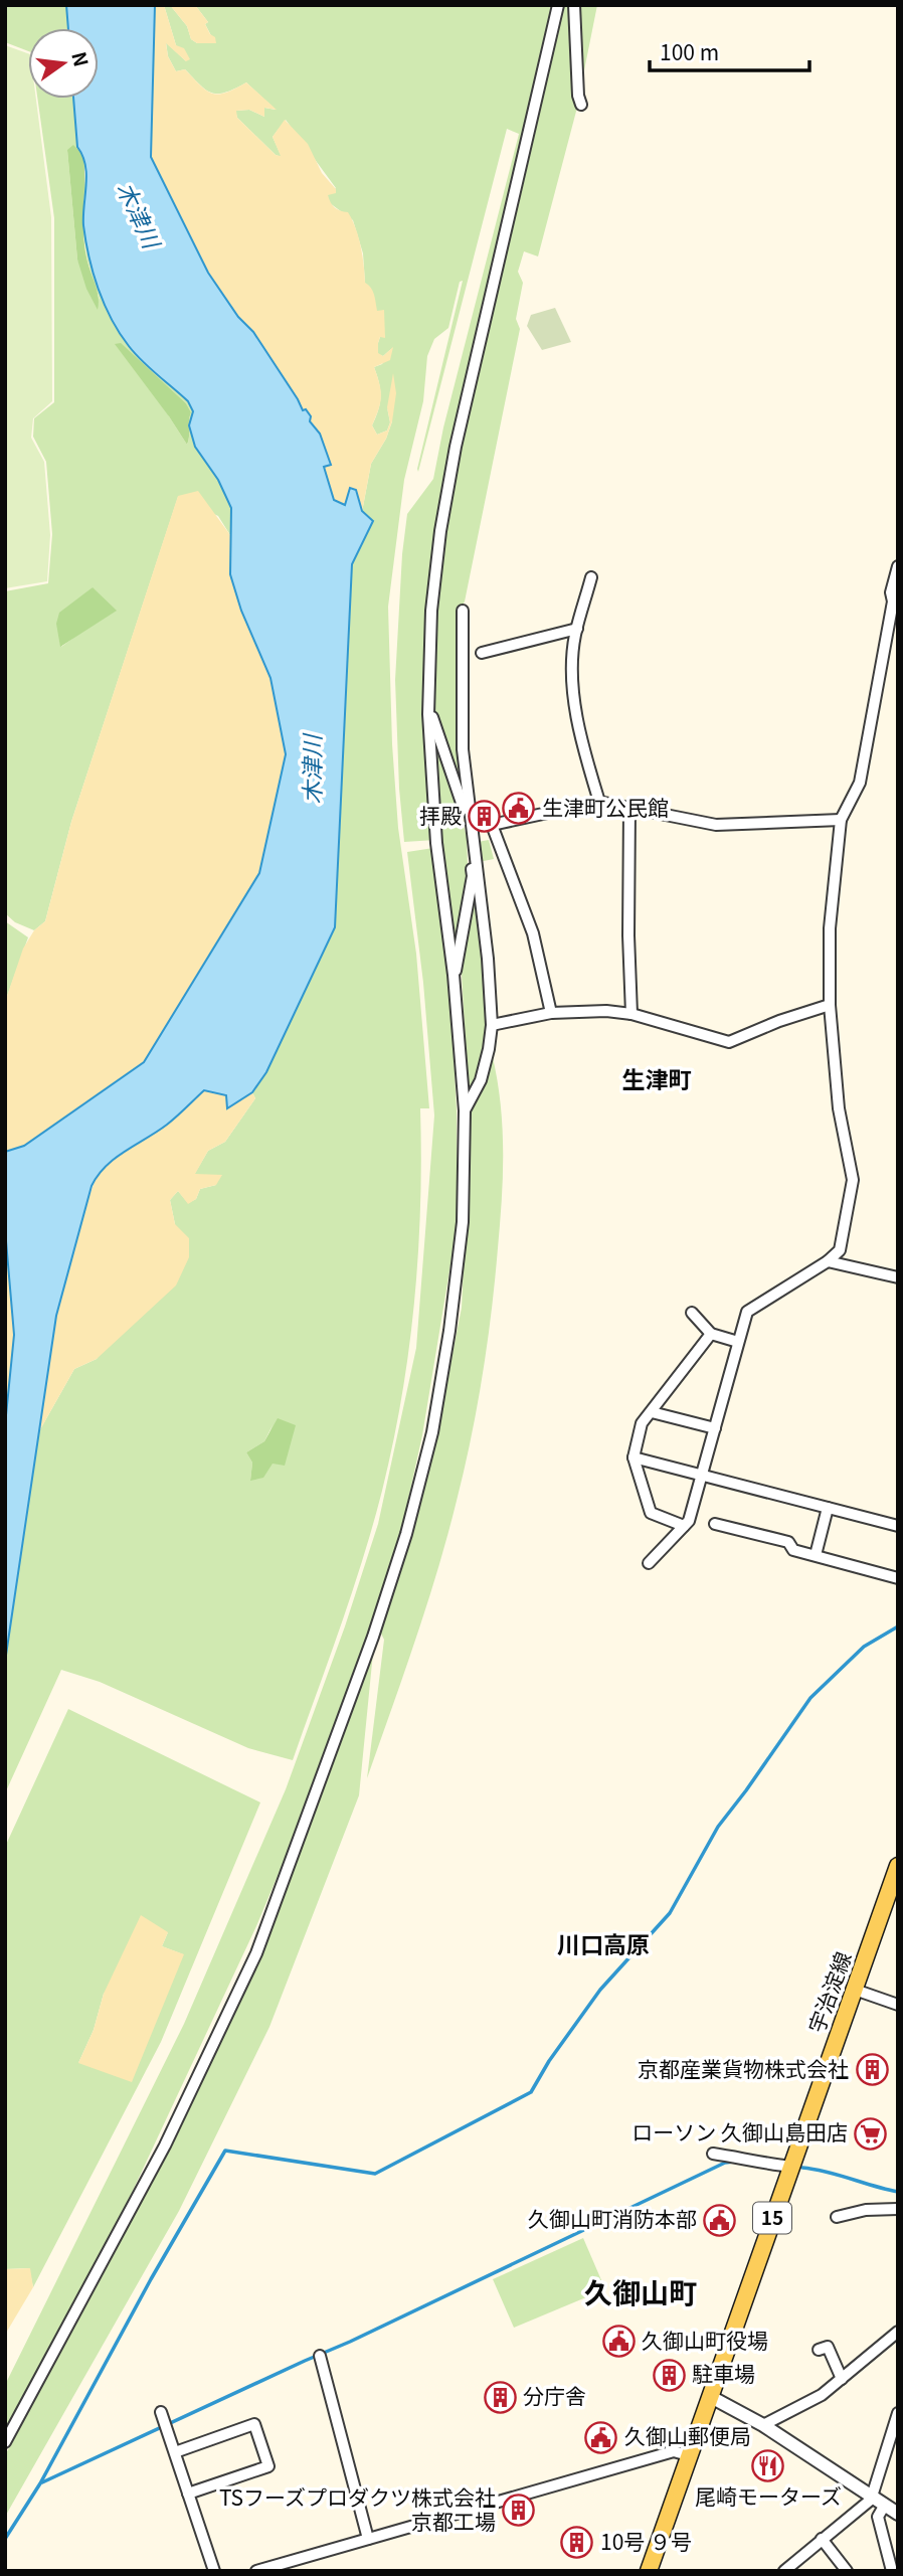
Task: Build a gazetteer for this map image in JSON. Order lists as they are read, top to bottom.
{
  "streets": {
    "main road": ["宇治淀線", "15"]
  },
  "districts": ["生津町", "川口高原", "久御山町"],
  "water": ["木津川"],
  "places": {
    "public building": [
      "生津町公民館",
      "久御山町消防本部",
      "久御山町役場",
      "久御山郵便局"
    ],
    "building": [
      "拝殿",
      "京都産業貨物株式会社",
      "駐車場",
      "分庁舎",
      "TSフーズプロダクツ株式会社 京都工場",
      "10号 ９号"
    ],
    "supermarket": ["ローソン 久御山島田店"],
    "restaurant": ["尾崎モーターズ"]
  },
  "scale_bar": "100 m",
  "north": "right"
}
